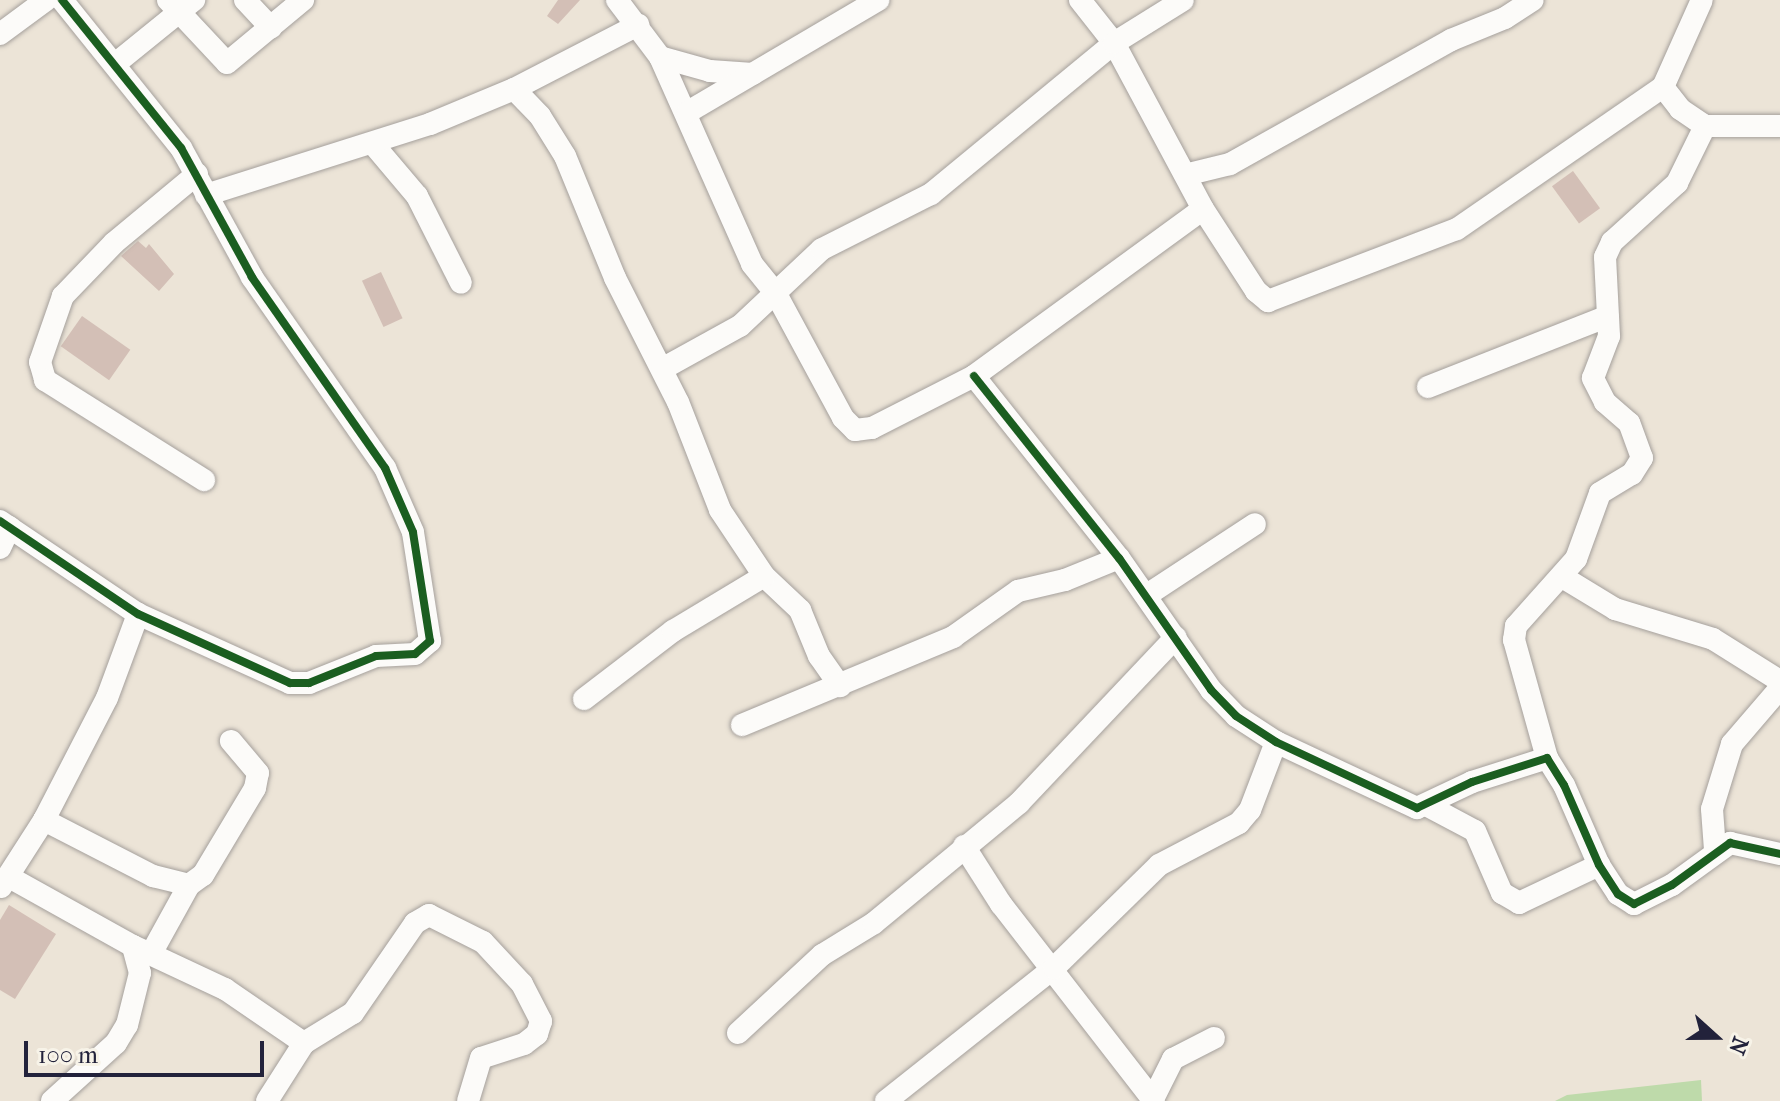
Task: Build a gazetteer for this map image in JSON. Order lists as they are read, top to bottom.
{
  "scale_bar": "100 m",
  "north": "right"
}
